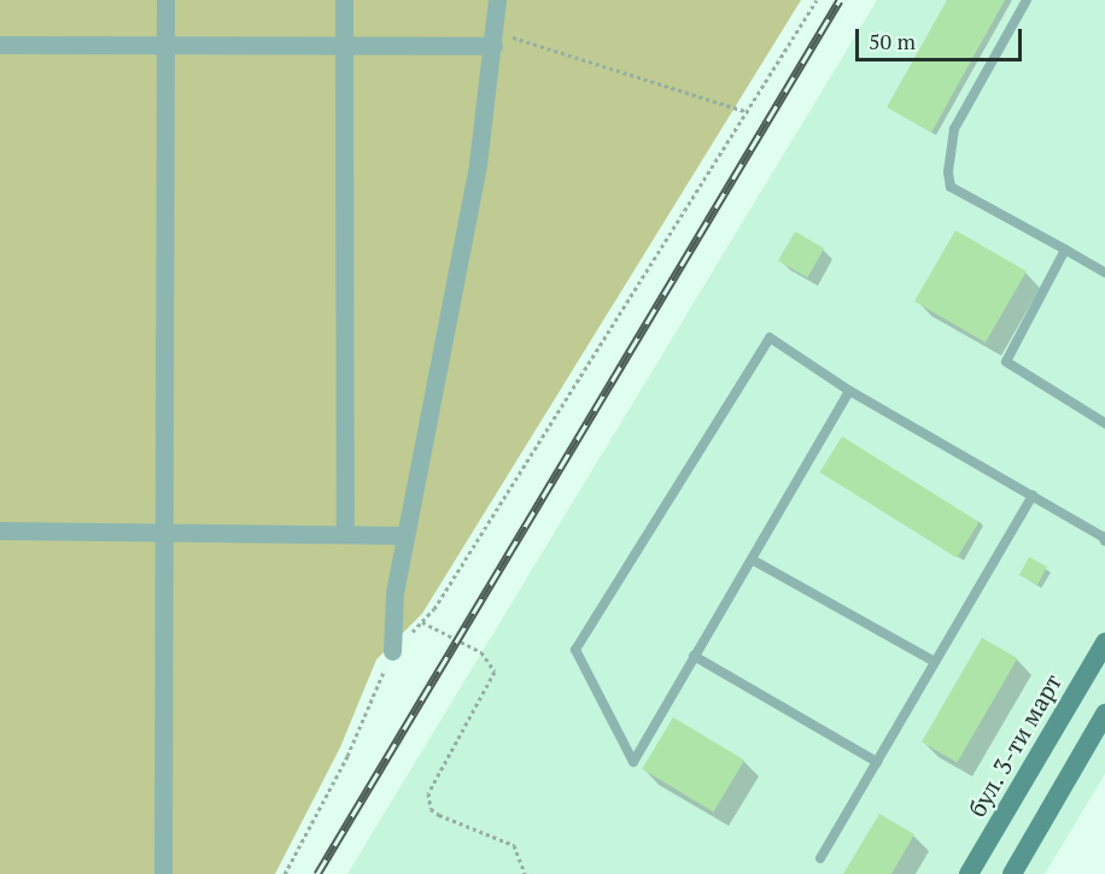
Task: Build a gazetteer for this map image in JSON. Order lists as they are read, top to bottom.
{
  "streets": {
    "main road": ["бул. 3-ти март"]
  },
  "scale_bar": "50 m"
}
